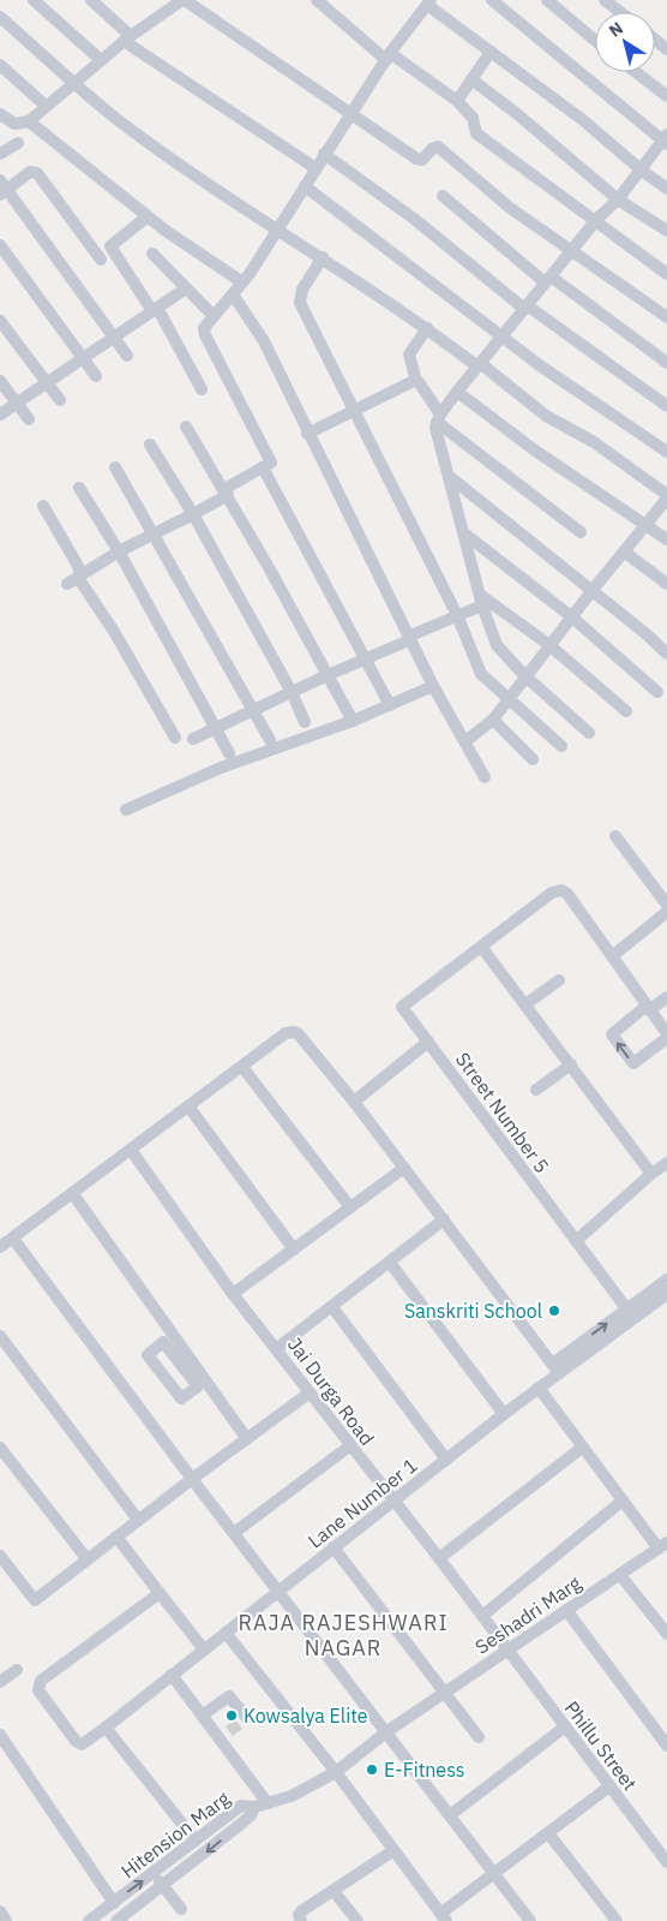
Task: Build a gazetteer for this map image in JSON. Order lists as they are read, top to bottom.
{
  "streets": {
    "street": [
      "Street Number 5",
      "Jai Durga Road",
      "Lane Number 1",
      "Seshadri Marg",
      "Phillu Street",
      "Hitension Marg"
    ]
  },
  "crossings": [
    ["Street Number 5", "Lane Number 1"],
    ["Jai Durga Road", "Lane Number 1"],
    ["Jai Durga Road", "Seshadri Marg"],
    ["Jai Durga Road", "Phillu Street"],
    ["Seshadri Marg", "Phillu Street"],
    ["Seshadri Marg", "Hitension Marg"]
  ],
  "districts": ["RAJA RAJESHWARI NAGAR"],
  "places": ["Sanskriti School", "Kowsalya Elite", "E-Fitness"],
  "north": "top left"
}
